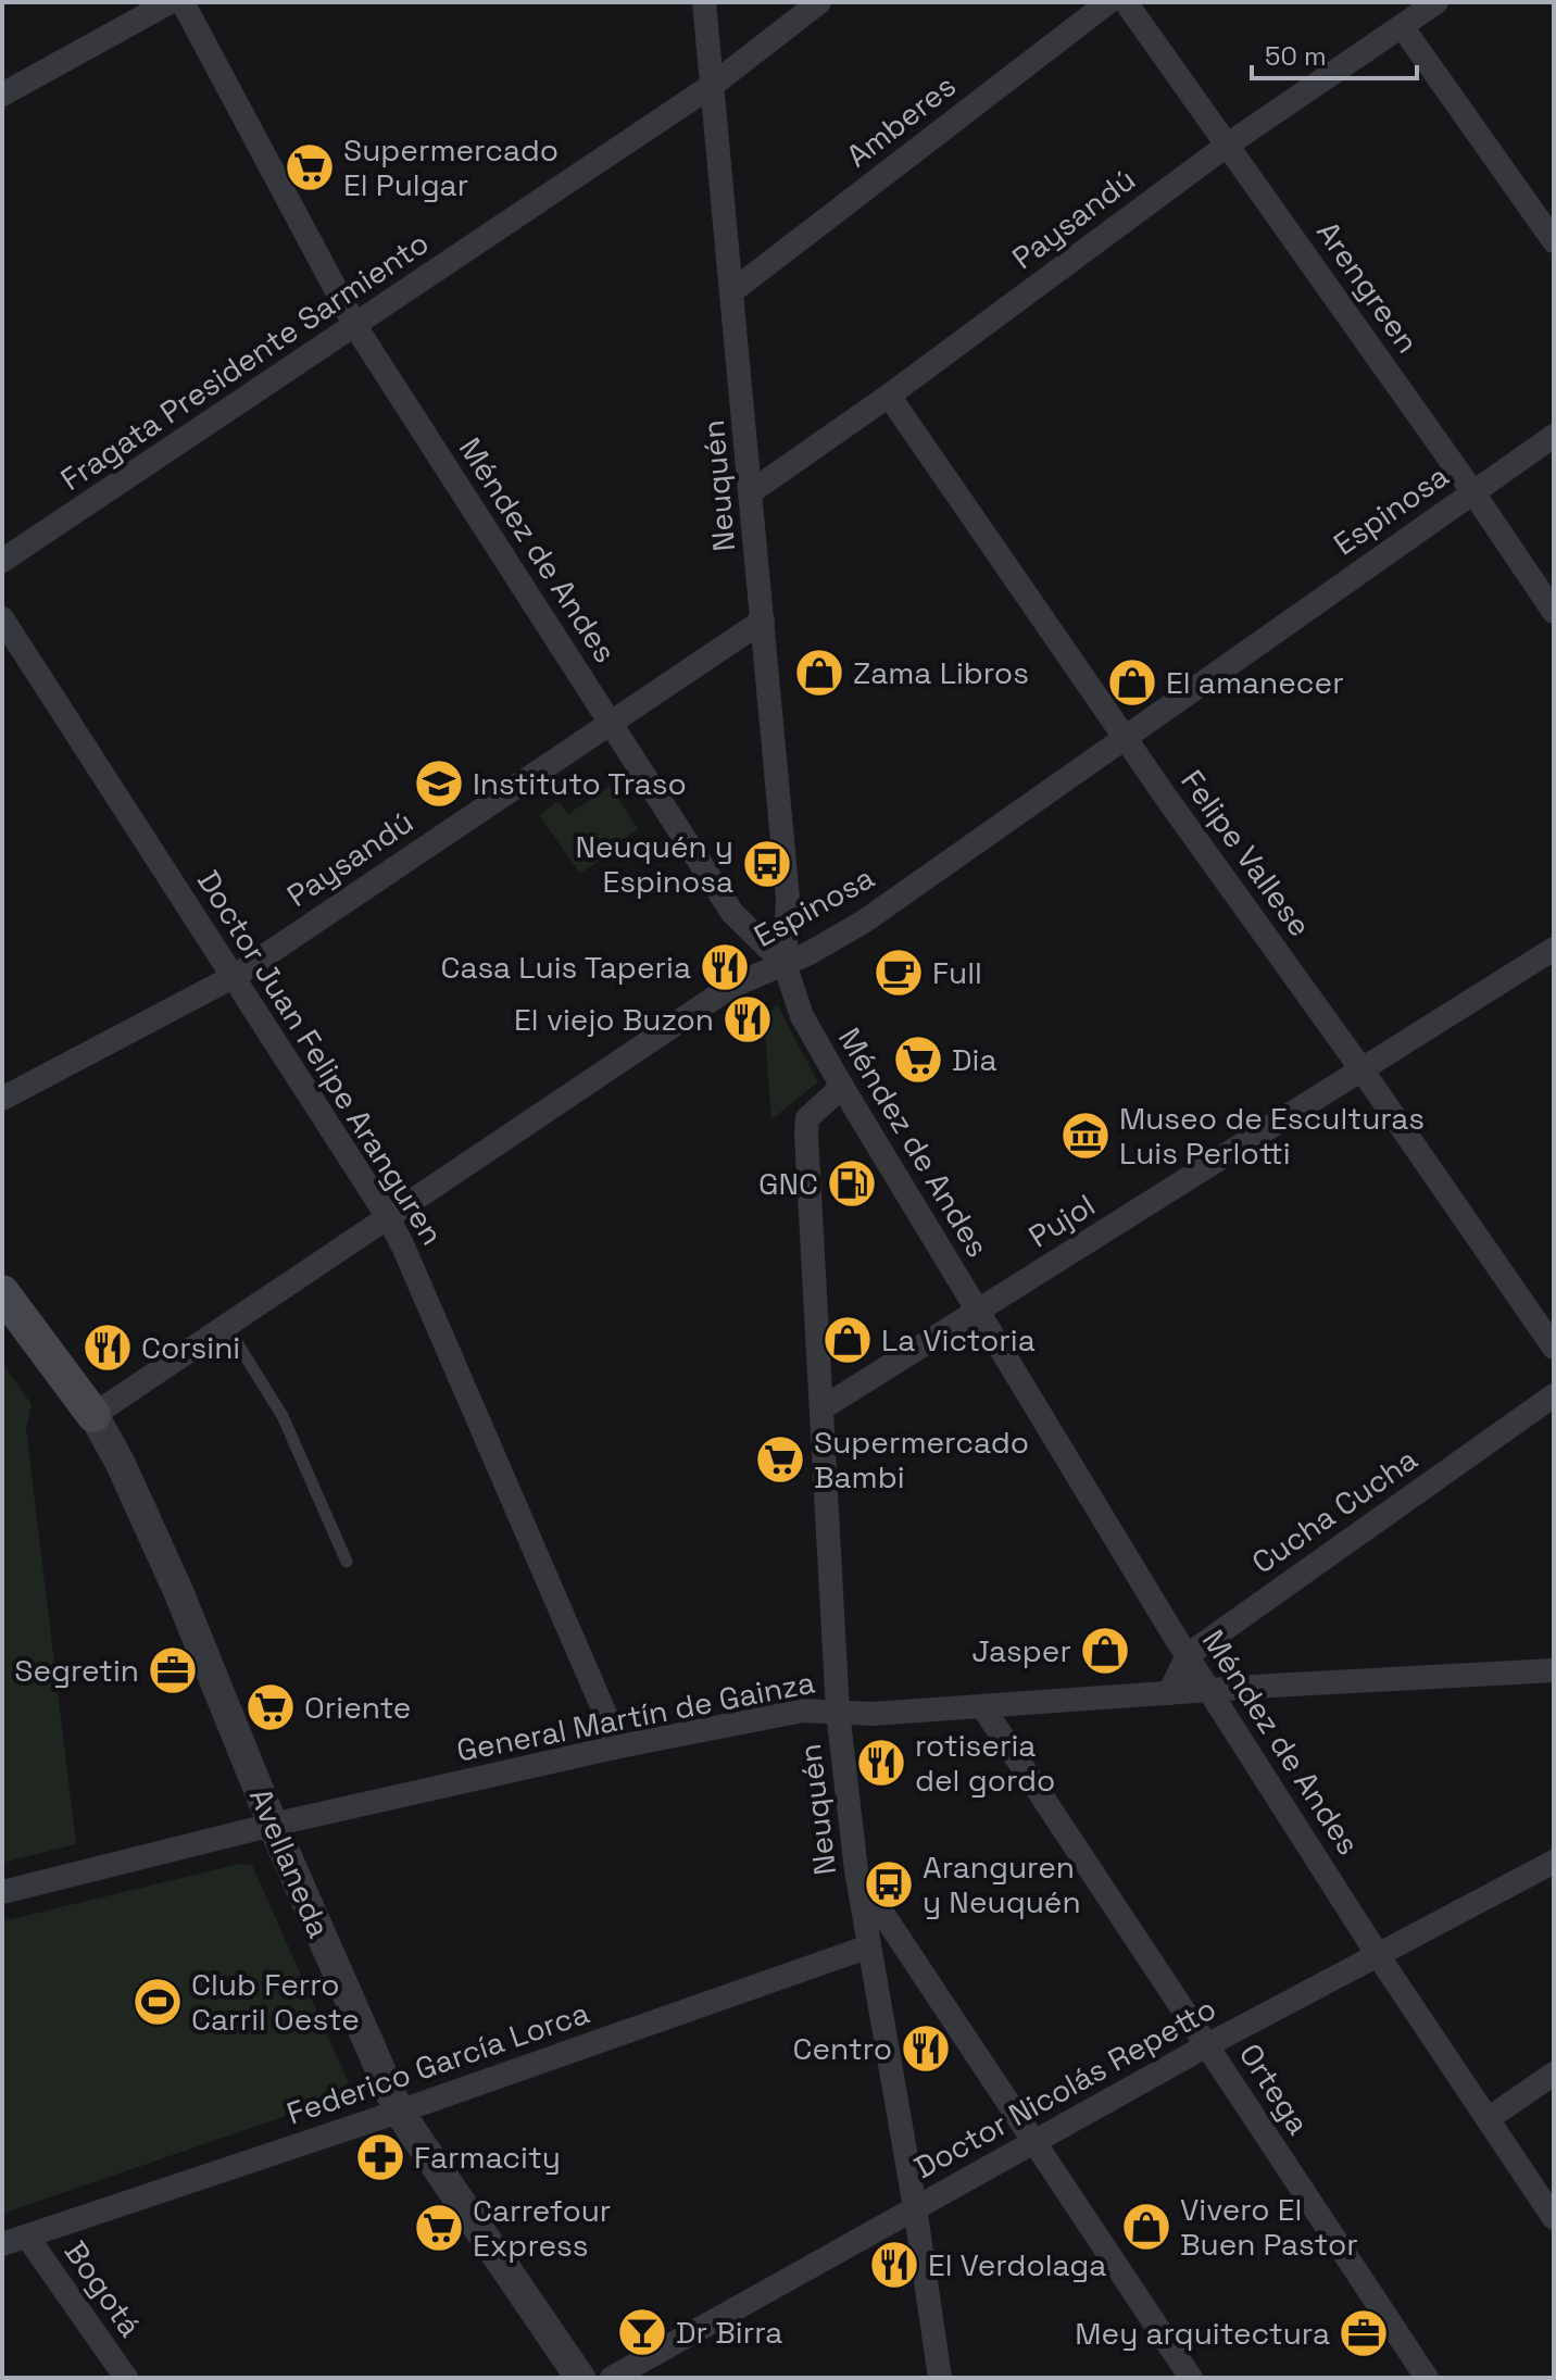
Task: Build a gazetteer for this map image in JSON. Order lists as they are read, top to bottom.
{
  "streets": {
    "street": [
      "Amberes",
      "Paysandú",
      "Arengreen",
      "Fragata Presidente Sarmiento",
      "Neuquén",
      "Espinosa",
      "Méndez de Andes",
      "Felipe Vallese",
      "Doctor Juan Felipe Aranguren",
      "Pujol",
      "Cucha Cucha",
      "General Martín de Gainza",
      "Avellaneda",
      "Federico García Lorca",
      "Doctor Nicolás Repetto",
      "Ortega",
      "Bogotá"
    ]
  },
  "crossings": [
    ["Amberes", "Neuquén"],
    ["Paysandú", "Arengreen"],
    ["Paysandú", "Neuquén"],
    ["Paysandú", "Méndez de Andes"],
    ["Paysandú", "Felipe Vallese"],
    ["Paysandú", "Doctor Juan Felipe Aranguren"],
    ["Arengreen", "Espinosa"],
    ["Fragata Presidente Sarmiento", "Neuquén"],
    ["Fragata Presidente Sarmiento", "Méndez de Andes"],
    ["Neuquén", "Espinosa"],
    ["Neuquén", "Méndez de Andes"],
    ["Neuquén", "Pujol"],
    ["Neuquén", "General Martín de Gainza"],
    ["Neuquén", "Federico García Lorca"],
    ["Neuquén", "Doctor Nicolás Repetto"],
    ["Espinosa", "Méndez de Andes"],
    ["Espinosa", "Felipe Vallese"],
    ["Espinosa", "Doctor Juan Felipe Aranguren"],
    ["Espinosa", "Avellaneda"],
    ["Méndez de Andes", "Pujol"],
    ["Méndez de Andes", "Cucha Cucha"],
    ["Méndez de Andes", "General Martín de Gainza"],
    ["Méndez de Andes", "Doctor Nicolás Repetto"],
    ["Felipe Vallese", "Pujol"],
    ["Doctor Juan Felipe Aranguren", "General Martín de Gainza"],
    ["Cucha Cucha", "General Martín de Gainza"],
    ["General Martín de Gainza", "Avellaneda"],
    ["General Martín de Gainza", "Ortega"],
    ["Avellaneda", "Federico García Lorca"],
    ["Federico García Lorca", "Bogotá"],
    ["Doctor Nicolás Repetto", "Ortega"]
  ],
  "places": {
    "supermarket": [
      "Supermercado El Pulgar",
      "Dia",
      "Supermercado Bambi",
      "Oriente",
      "Carrefour Express"
    ],
    "shop": [
      "Zama Libros",
      "El amanecer",
      "La Victoria",
      "Jasper",
      "Vivero El Buen Pastor"
    ],
    "school or university": ["Instituto Traso"],
    "bus stop": ["Neuquén y Espinosa", "Aranguren y Neuquén"],
    "restaurant": [
      "Casa Luis Taperia",
      "El viejo Buzon",
      "Corsini",
      "rotiseria del gordo",
      "Centro",
      "El Verdolaga"
    ],
    "cafe": ["Full"],
    "museum": ["Museo de Esculturas Luis Perlotti"],
    "fuel station": ["GNC"],
    "office": ["Segretin", "Mey arquitectura"],
    "sports": ["Club Ferro Carril Oeste"],
    "pharmacy": ["Farmacity"],
    "bar": ["Dr Birra"]
  },
  "scale_bar": "50 m"
}
